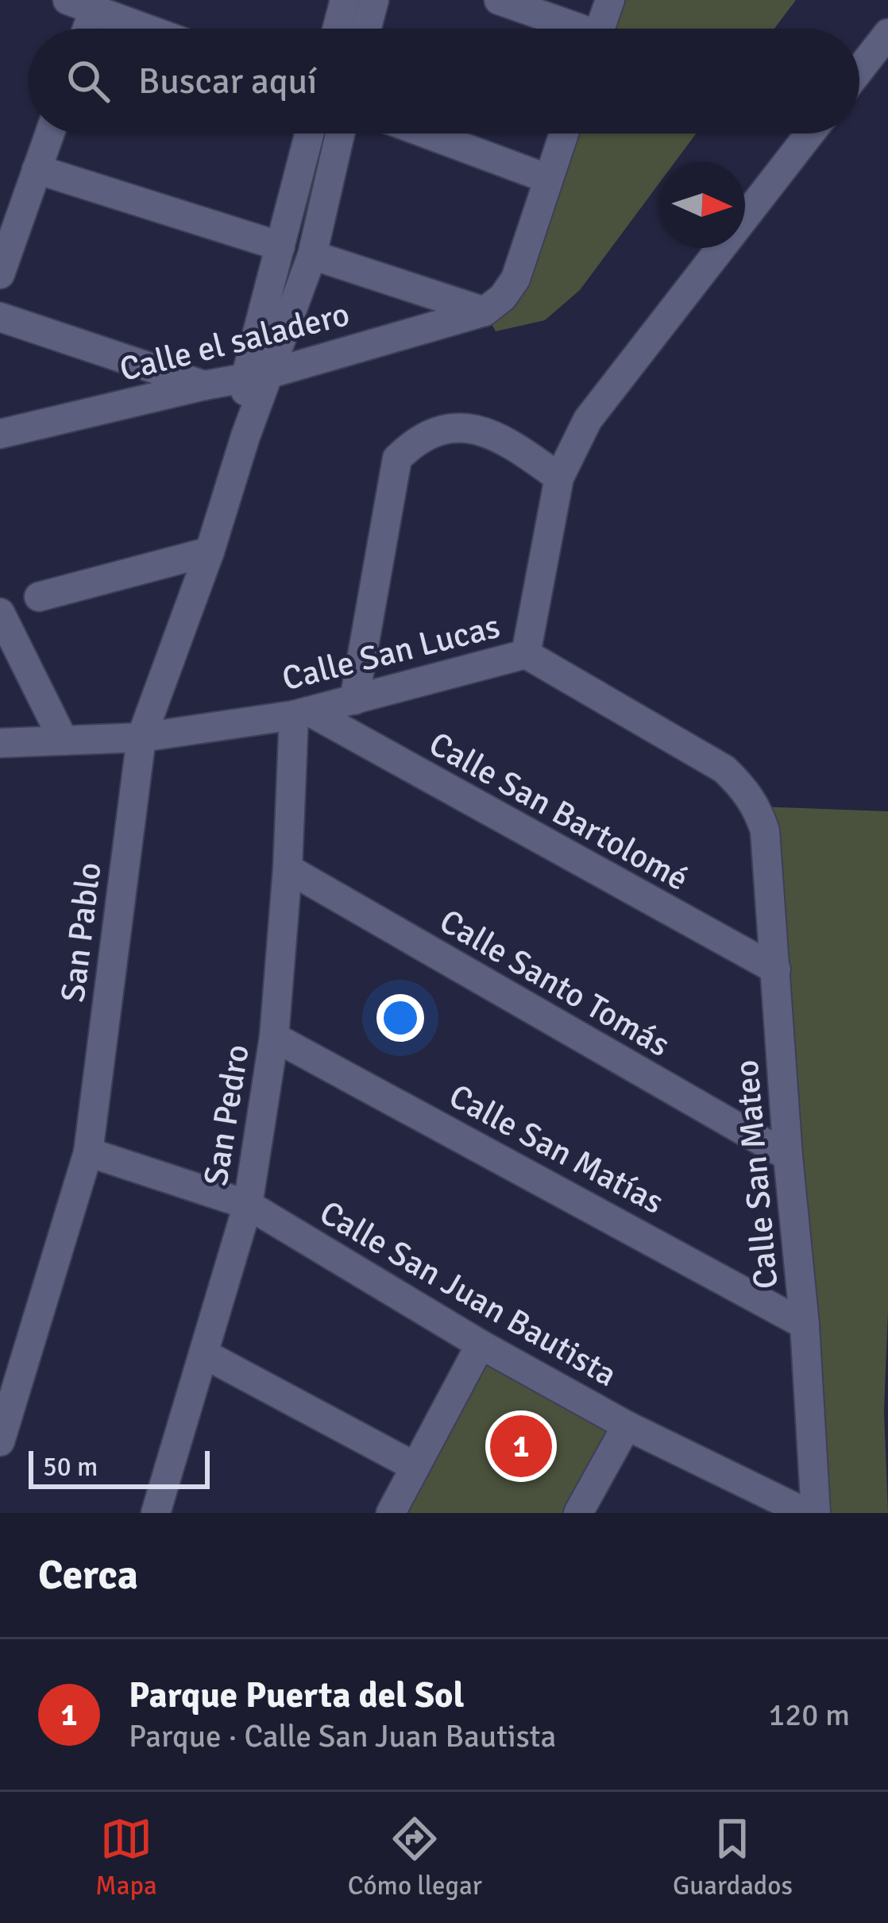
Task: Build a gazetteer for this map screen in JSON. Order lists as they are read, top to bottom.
{
  "streets": {
    "street": [
      "Calle el saladero",
      "Calle San Lucas",
      "Calle San Bartolomé",
      "San Pablo",
      "Calle Santo Tomás",
      "San Pedro",
      "Calle San Matías",
      "Calle San Mateo",
      "Calle San Juan Bautista"
    ]
  },
  "crossings": [
    ["Calle el saladero", "San Pablo"],
    ["Calle San Lucas", "Calle San Bartolomé"],
    ["Calle San Lucas", "San Pablo"],
    ["Calle San Lucas", "San Pedro"],
    ["Calle San Lucas", "Calle San Mateo"],
    ["Calle San Bartolomé", "San Pedro"],
    ["Calle San Bartolomé", "Calle San Mateo"],
    ["San Pablo", "Calle San Juan Bautista"],
    ["Calle Santo Tomás", "San Pedro"],
    ["Calle Santo Tomás", "Calle San Mateo"],
    ["San Pedro", "Calle San Matías"],
    ["San Pedro", "Calle San Juan Bautista"],
    ["Calle San Matías", "Calle San Mateo"]
  ],
  "scale_bar": "50 m",
  "north": "right",
  "page": {
    "search": "Buscar aquí",
    "pins": "1",
    "scale": "50 m",
    "heading": "Cerca",
    "list": [
      {
        "mark": "1",
        "name": "Parque Puerta del Sol",
        "note": "Parque · Calle San Juan Bautista",
        "value": "120 m"
      }
    ],
    "nav": ["Mapa", "Cómo llegar", "Guardados"]
  }
}
